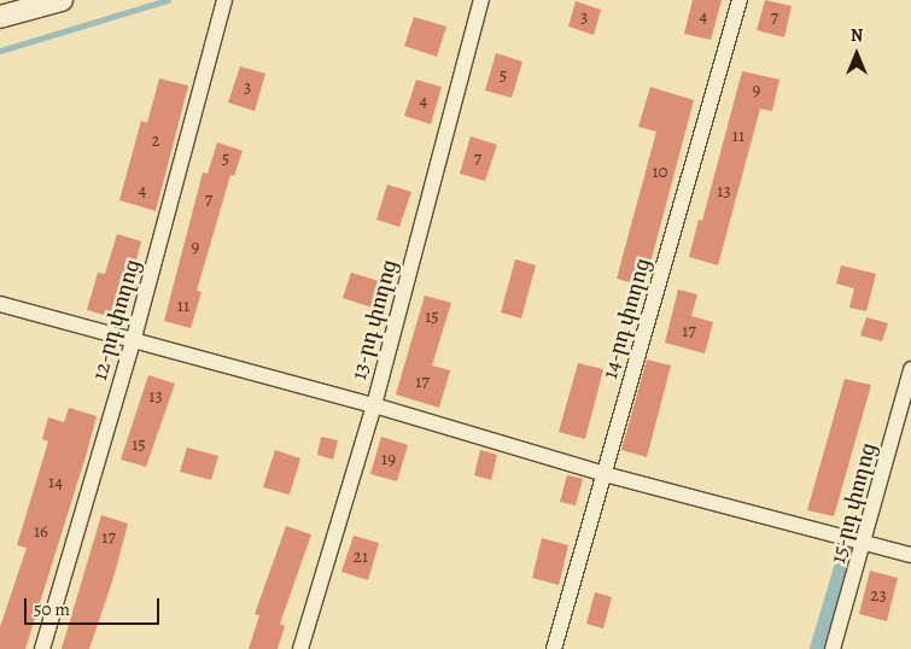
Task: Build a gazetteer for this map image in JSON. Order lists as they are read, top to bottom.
{
  "streets": {
    "street": [
      "14-րդ փողոց",
      "12-րդ փողոց",
      "13-րդ փողոց",
      "15-րդ փողոց"
    ]
  },
  "house_numbers": [
    "4",
    "3",
    "7",
    "5",
    "3",
    "9",
    "4",
    "11",
    "2",
    "5",
    "7",
    "10",
    "4",
    "13",
    "7",
    "9",
    "11",
    "15",
    "17",
    "17",
    "13",
    "15",
    "19",
    "14",
    "16",
    "17",
    "21",
    "23"
  ],
  "scale_bar": "50 m",
  "north": "top"
}
